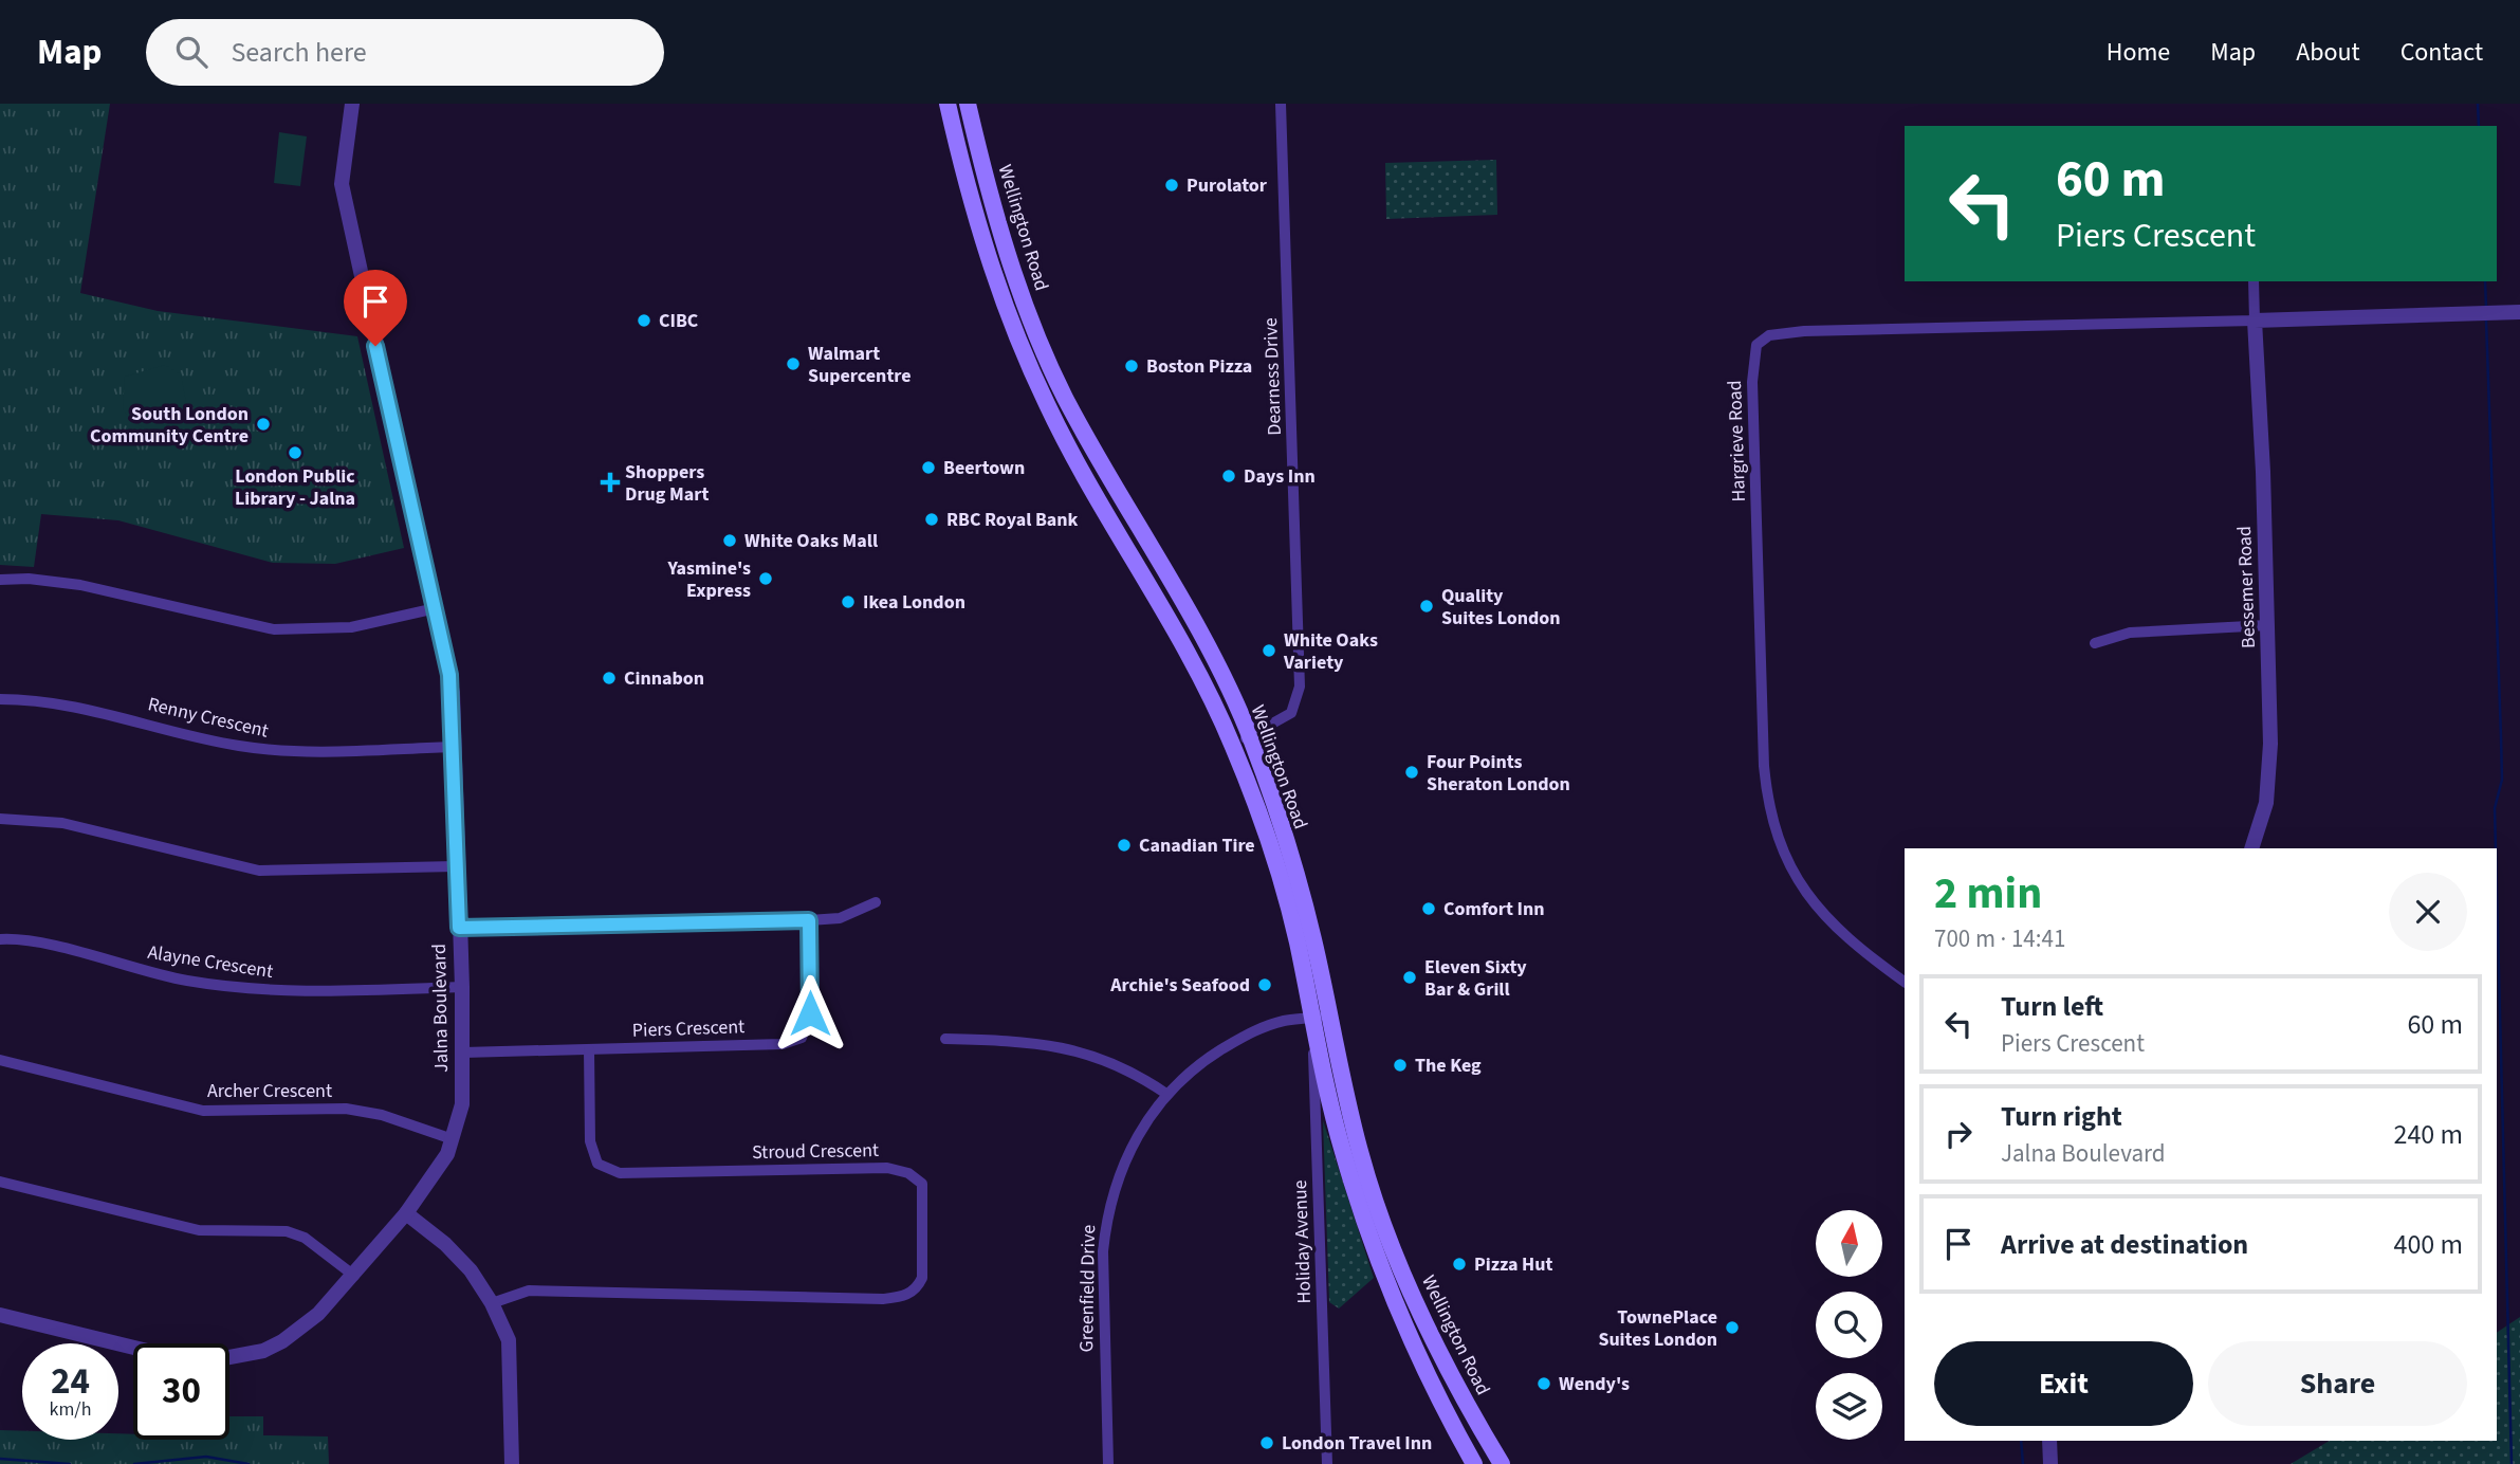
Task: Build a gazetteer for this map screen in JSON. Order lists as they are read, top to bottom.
{
  "streets": {
    "main road": ["Wellington Road"],
    "street": [
      "Dearness Drive",
      "Hargrieve Road",
      "Bessemer Road",
      "Renny Crescent",
      "Alayne Crescent",
      "Jalna Boulevard",
      "Piers Crescent",
      "Archer Crescent",
      "Stroud Crescent",
      "Holiday Avenue",
      "Greenfield Drive"
    ]
  },
  "crossings": [
    ["Wellington Road", "Dearness Drive"],
    ["Wellington Road", "Holiday Avenue"],
    ["Wellington Road", "Greenfield Drive"],
    ["Hargrieve Road", "Bessemer Road"],
    ["Renny Crescent", "Jalna Boulevard"],
    ["Alayne Crescent", "Jalna Boulevard"],
    ["Jalna Boulevard", "Piers Crescent"],
    ["Jalna Boulevard", "Archer Crescent"],
    ["Piers Crescent", "Stroud Crescent"],
    ["Holiday Avenue", "Greenfield Drive"]
  ],
  "places": {
    "other": [
      "Purolator",
      "CIBC",
      "Walmart Supercentre",
      "Boston Pizza",
      "South London Community Centre",
      "London Public Library - Jalna",
      "Beertown",
      "Days Inn",
      "RBC Royal Bank",
      "White Oaks Mall",
      "Yasmine's Express",
      "Ikea London",
      "Quality Suites London",
      "White Oaks Variety",
      "Cinnabon",
      "Four Points Sheraton London",
      "Canadian Tire",
      "Comfort Inn",
      "Eleven Sixty Bar & Grill",
      "Archie's Seafood",
      "The Keg",
      "Pizza Hut",
      "TownePlace Suites London",
      "Wendy's",
      "London Travel Inn"
    ],
    "health": ["Shoppers Drug Mart"]
  },
  "north": "top",
  "page": {
    "header": "Map",
    "search": "Search here",
    "nav": [
      "Home",
      "Map",
      "About",
      "Contact"
    ],
    "turn": ["60 m", "Piers Crescent"],
    "heading": ["2 min", "700 m · 14:41"],
    "list": [
      {
        "name": "Turn left",
        "note": "Piers Crescent",
        "value": "60 m"
      },
      {
        "name": "Turn right",
        "note": "Jalna Boulevard",
        "value": "240 m"
      },
      {
        "name": "Arrive at destination",
        "value": "400 m"
      }
    ],
    "buttons": ["Exit", "Share"],
    "speed": "24 km/h",
    "limit": "30"
  }
}
